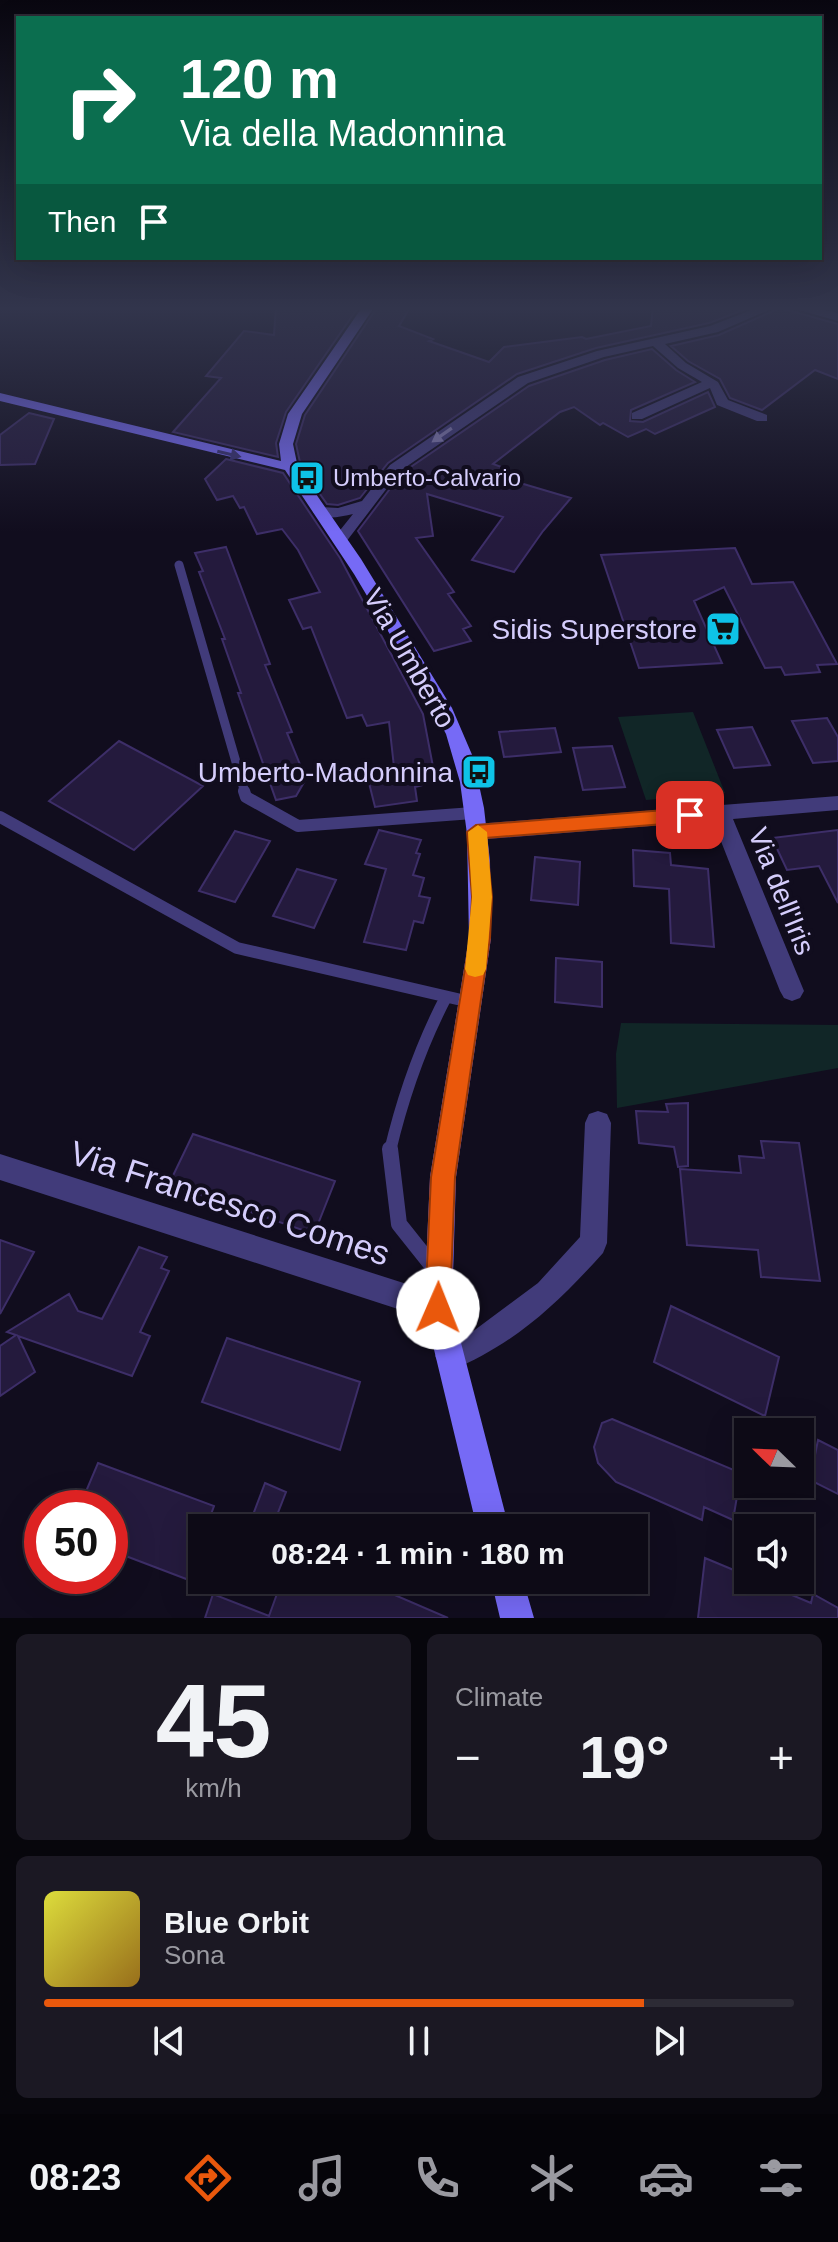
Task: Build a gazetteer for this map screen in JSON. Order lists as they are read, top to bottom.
{
  "streets": {
    "main road": ["Via Umberto"],
    "street": ["Via dell'Iris", "Via Francesco Comes"]
  },
  "crossings": [
    ["Via Umberto", "Via Francesco Comes"]
  ],
  "places": {
    "bus stop": ["Umberto-Calvario", "Umberto-Madonnina"],
    "supermarket": ["Sidis Superstore"]
  },
  "north": "top left",
  "page": {
    "turn": ["120 m", "Via della Madonnina"],
    "then": "Then",
    "limit": "50",
    "trip": "08:24 · 1 min · 180 m",
    "tile": [
      ["45", "km/h"],
      "Climate"
    ],
    "heat": ["−", "19°", "+"],
    "song": ["Blue Orbit", "Sona"],
    "tabs": "08:23"
  }
}
